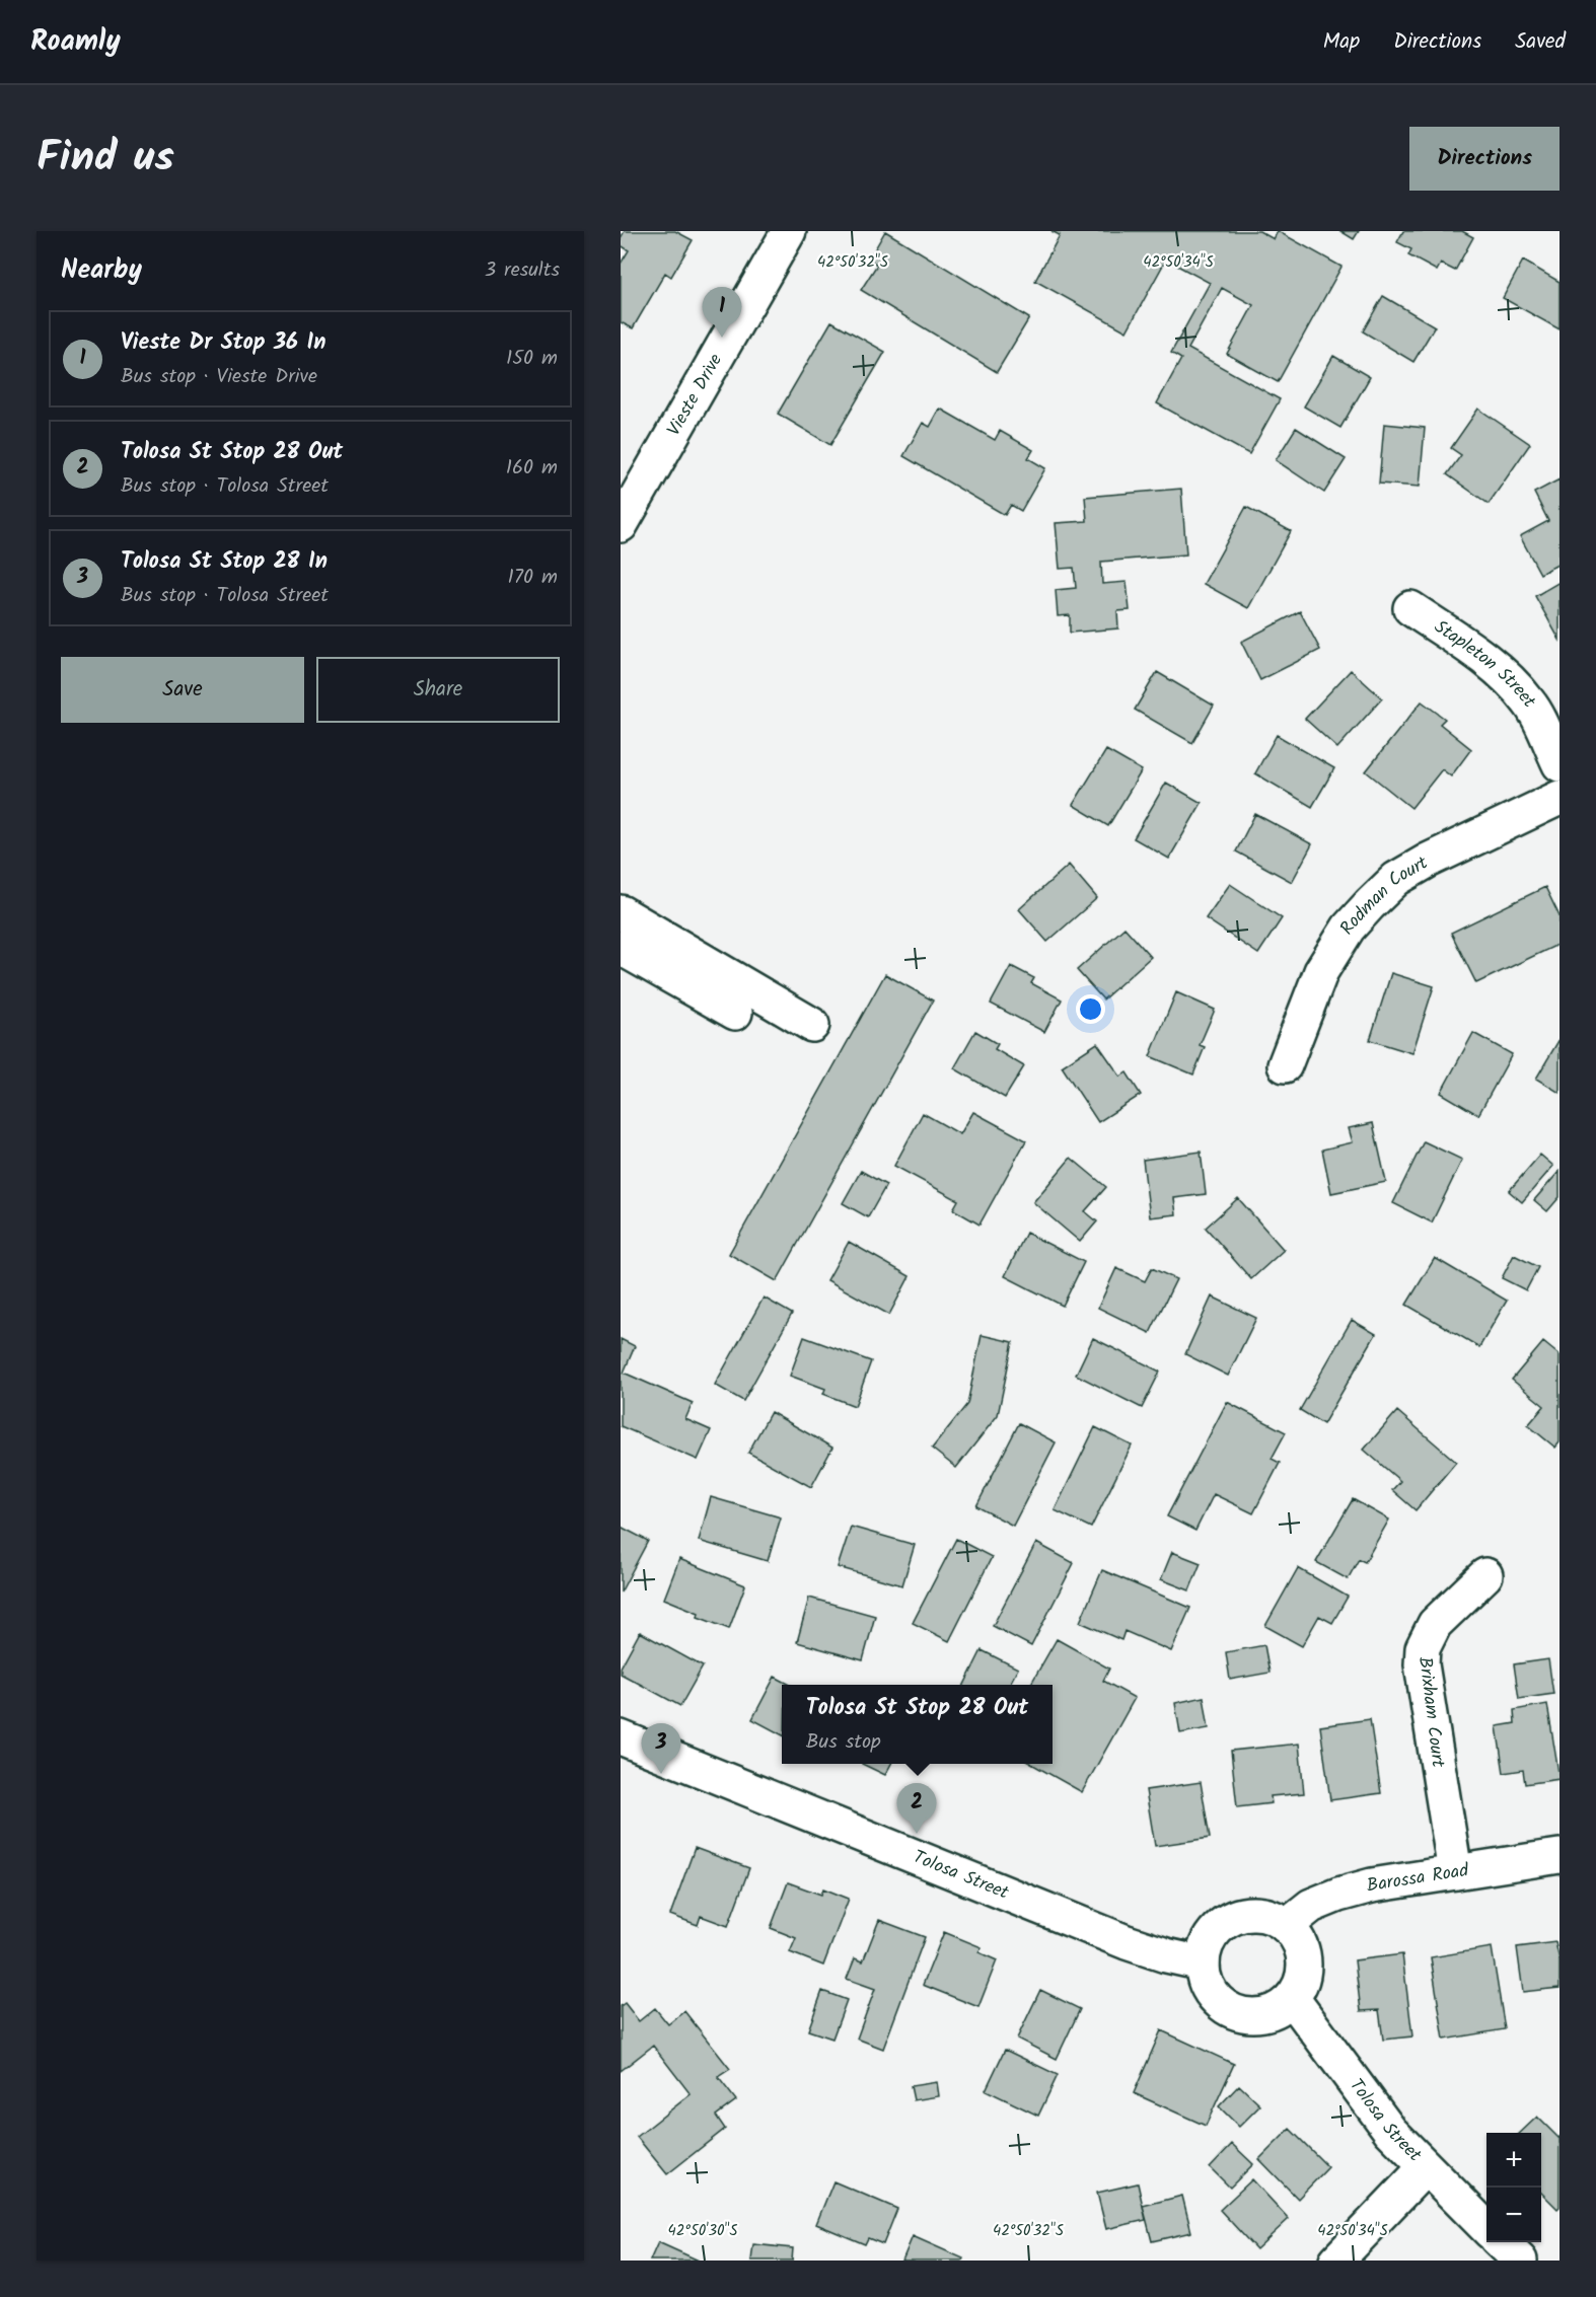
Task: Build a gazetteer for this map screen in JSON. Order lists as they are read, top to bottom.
{
  "streets": {
    "street": [
      "Vieste Drive",
      "Stapleton Street",
      "Rodman Court",
      "Brixham Court",
      "Tolosa Street",
      "Barossa Road"
    ]
  },
  "crossings": [
    ["Brixham Court", "Barossa Road"],
    ["Tolosa Street", "Barossa Road"]
  ],
  "page": {
    "header": "Roamly",
    "nav": ["Map", "Directions", "Saved"],
    "title": "Find us",
    "buttons": [
      "Directions",
      ["Save", "Share"]
    ],
    "heading": ["Nearby", "3 results"],
    "pins": ["1", "3", "2"],
    "list": [
      {
        "mark": "1",
        "name": "Vieste Dr Stop 36 In",
        "note": "Bus stop · Vieste Drive",
        "value": "150 m"
      },
      {
        "mark": "2",
        "name": "Tolosa St Stop 28 Out",
        "note": "Bus stop · Tolosa Street",
        "value": "160 m"
      },
      {
        "mark": "3",
        "name": "Tolosa St Stop 28 In",
        "note": "Bus stop · Tolosa Street",
        "value": "170 m"
      }
    ],
    "popup": ["Tolosa St Stop 28 Out", "Bus stop"],
    "map_buttons": ["+", "−"]
  },
  "coordinates": ["42°50'32\"S", "42°50'34\"S", "42°50'30\"S"]
}
